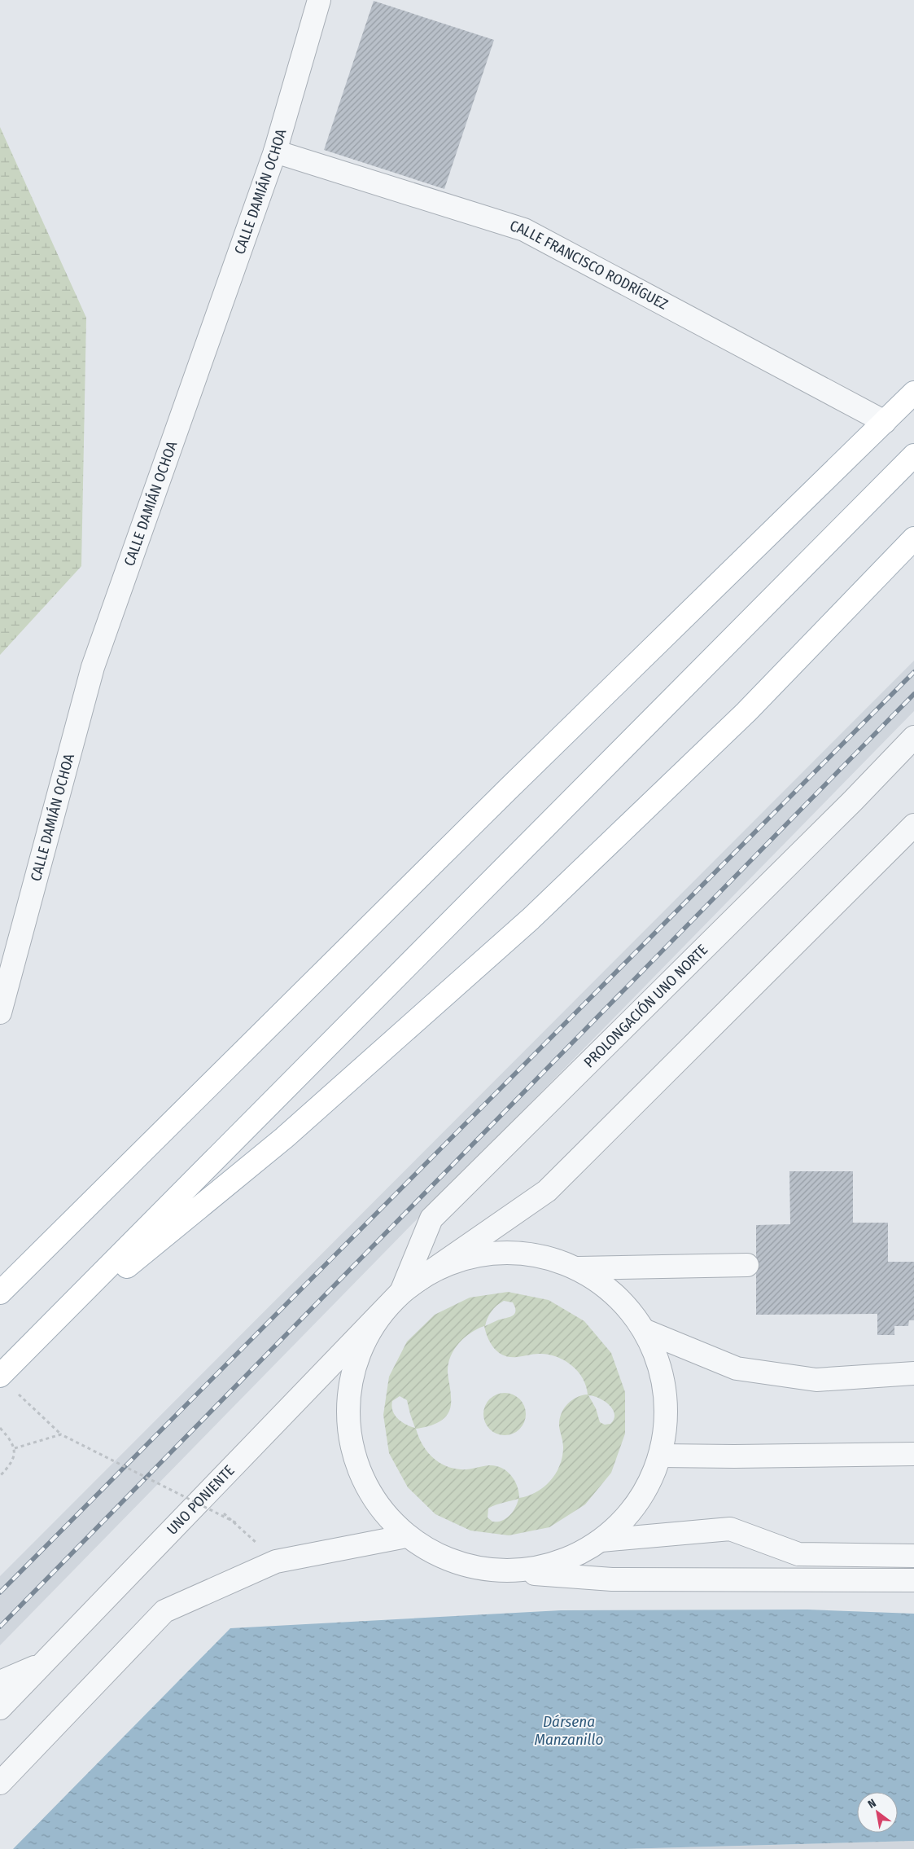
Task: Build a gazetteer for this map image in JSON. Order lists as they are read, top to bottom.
{
  "streets": {
    "street": [
      "CALLE DAMIÁN OCHOA",
      "CALLE FRANCISCO RODRÍGUEZ",
      "PROLONGACIÓN UNO NORTE",
      "UNO PONIENTE"
    ]
  },
  "crossings": [
    ["CALLE DAMIÁN OCHOA", "CALLE FRANCISCO RODRÍGUEZ"],
    ["PROLONGACIÓN UNO NORTE", "UNO PONIENTE"]
  ],
  "water": ["Dársena Manzanillo"],
  "north": "top left"
}
